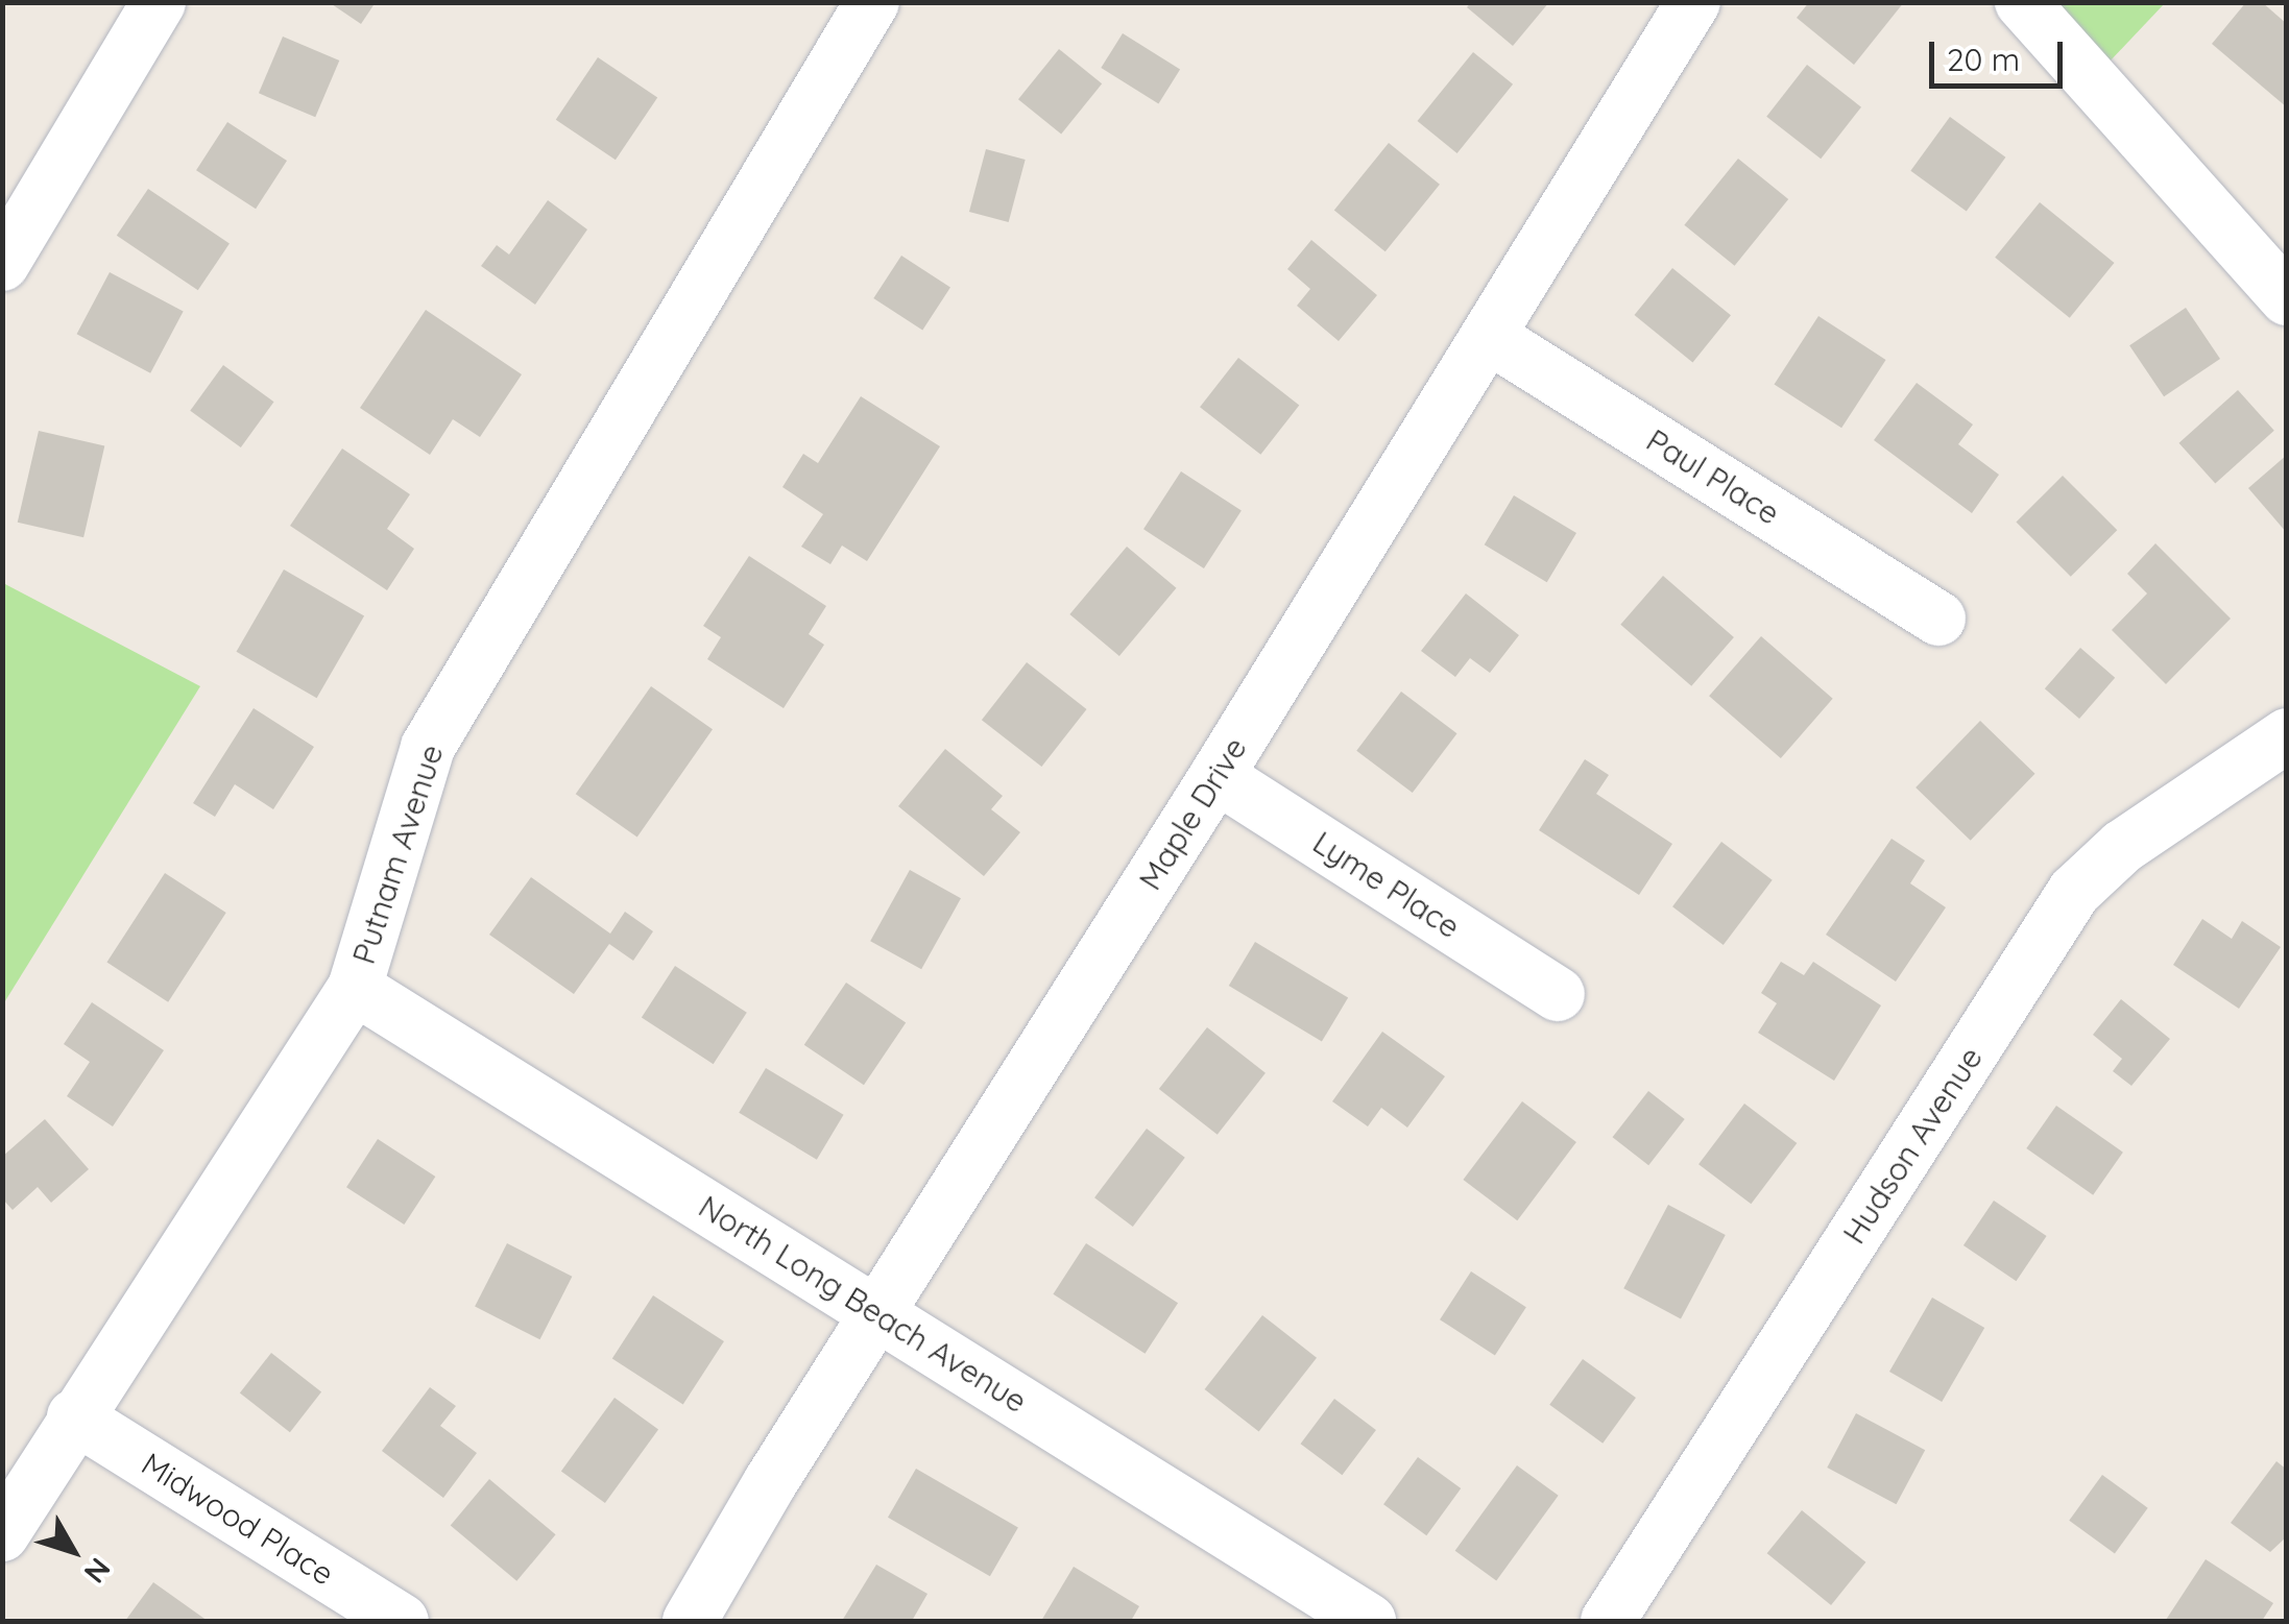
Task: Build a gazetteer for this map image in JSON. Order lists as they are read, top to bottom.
{
  "streets": {
    "street": [
      "Paul Place",
      "Maple Drive",
      "Putnam Avenue",
      "Lyme Place",
      "Hudson Avenue",
      "North Long Beach Avenue",
      "Midwood Place"
    ]
  },
  "crossings": [
    ["Paul Place", "Maple Drive"],
    ["Maple Drive", "Lyme Place"],
    ["Maple Drive", "North Long Beach Avenue"],
    ["Putnam Avenue", "North Long Beach Avenue"],
    ["Putnam Avenue", "Midwood Place"]
  ],
  "scale_bar": "20 m",
  "north": "bottom right"
}
